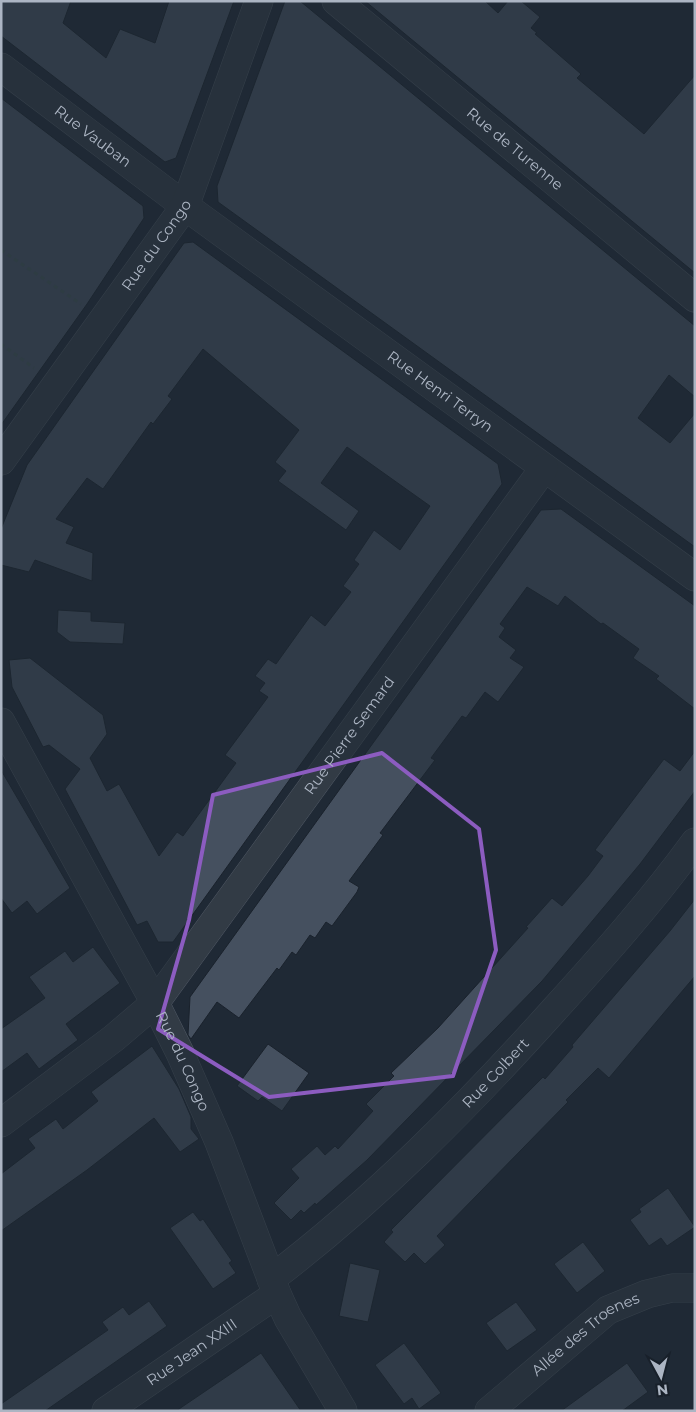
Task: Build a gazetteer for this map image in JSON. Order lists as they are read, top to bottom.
{
  "streets": {
    "street": [
      "Rue Vauban",
      "Rue de Turenne",
      "Rue du Congo",
      "Rue Henri Terryn",
      "Rue Pierre Semard",
      "Rue Colbert",
      "Allée des Troenes",
      "Rue Jean XXIII"
    ]
  },
  "crossings": [
    ["Rue Vauban", "Rue du Congo"],
    ["Rue Vauban", "Rue Henri Terryn"],
    ["Rue du Congo", "Rue Henri Terryn"],
    ["Rue du Congo", "Rue Pierre Semard"],
    ["Rue du Congo", "Rue Colbert"],
    ["Rue du Congo", "Rue Jean XXIII"],
    ["Rue Henri Terryn", "Rue Pierre Semard"],
    ["Rue Colbert", "Rue Jean XXIII"]
  ],
  "north": "bottom"
}
